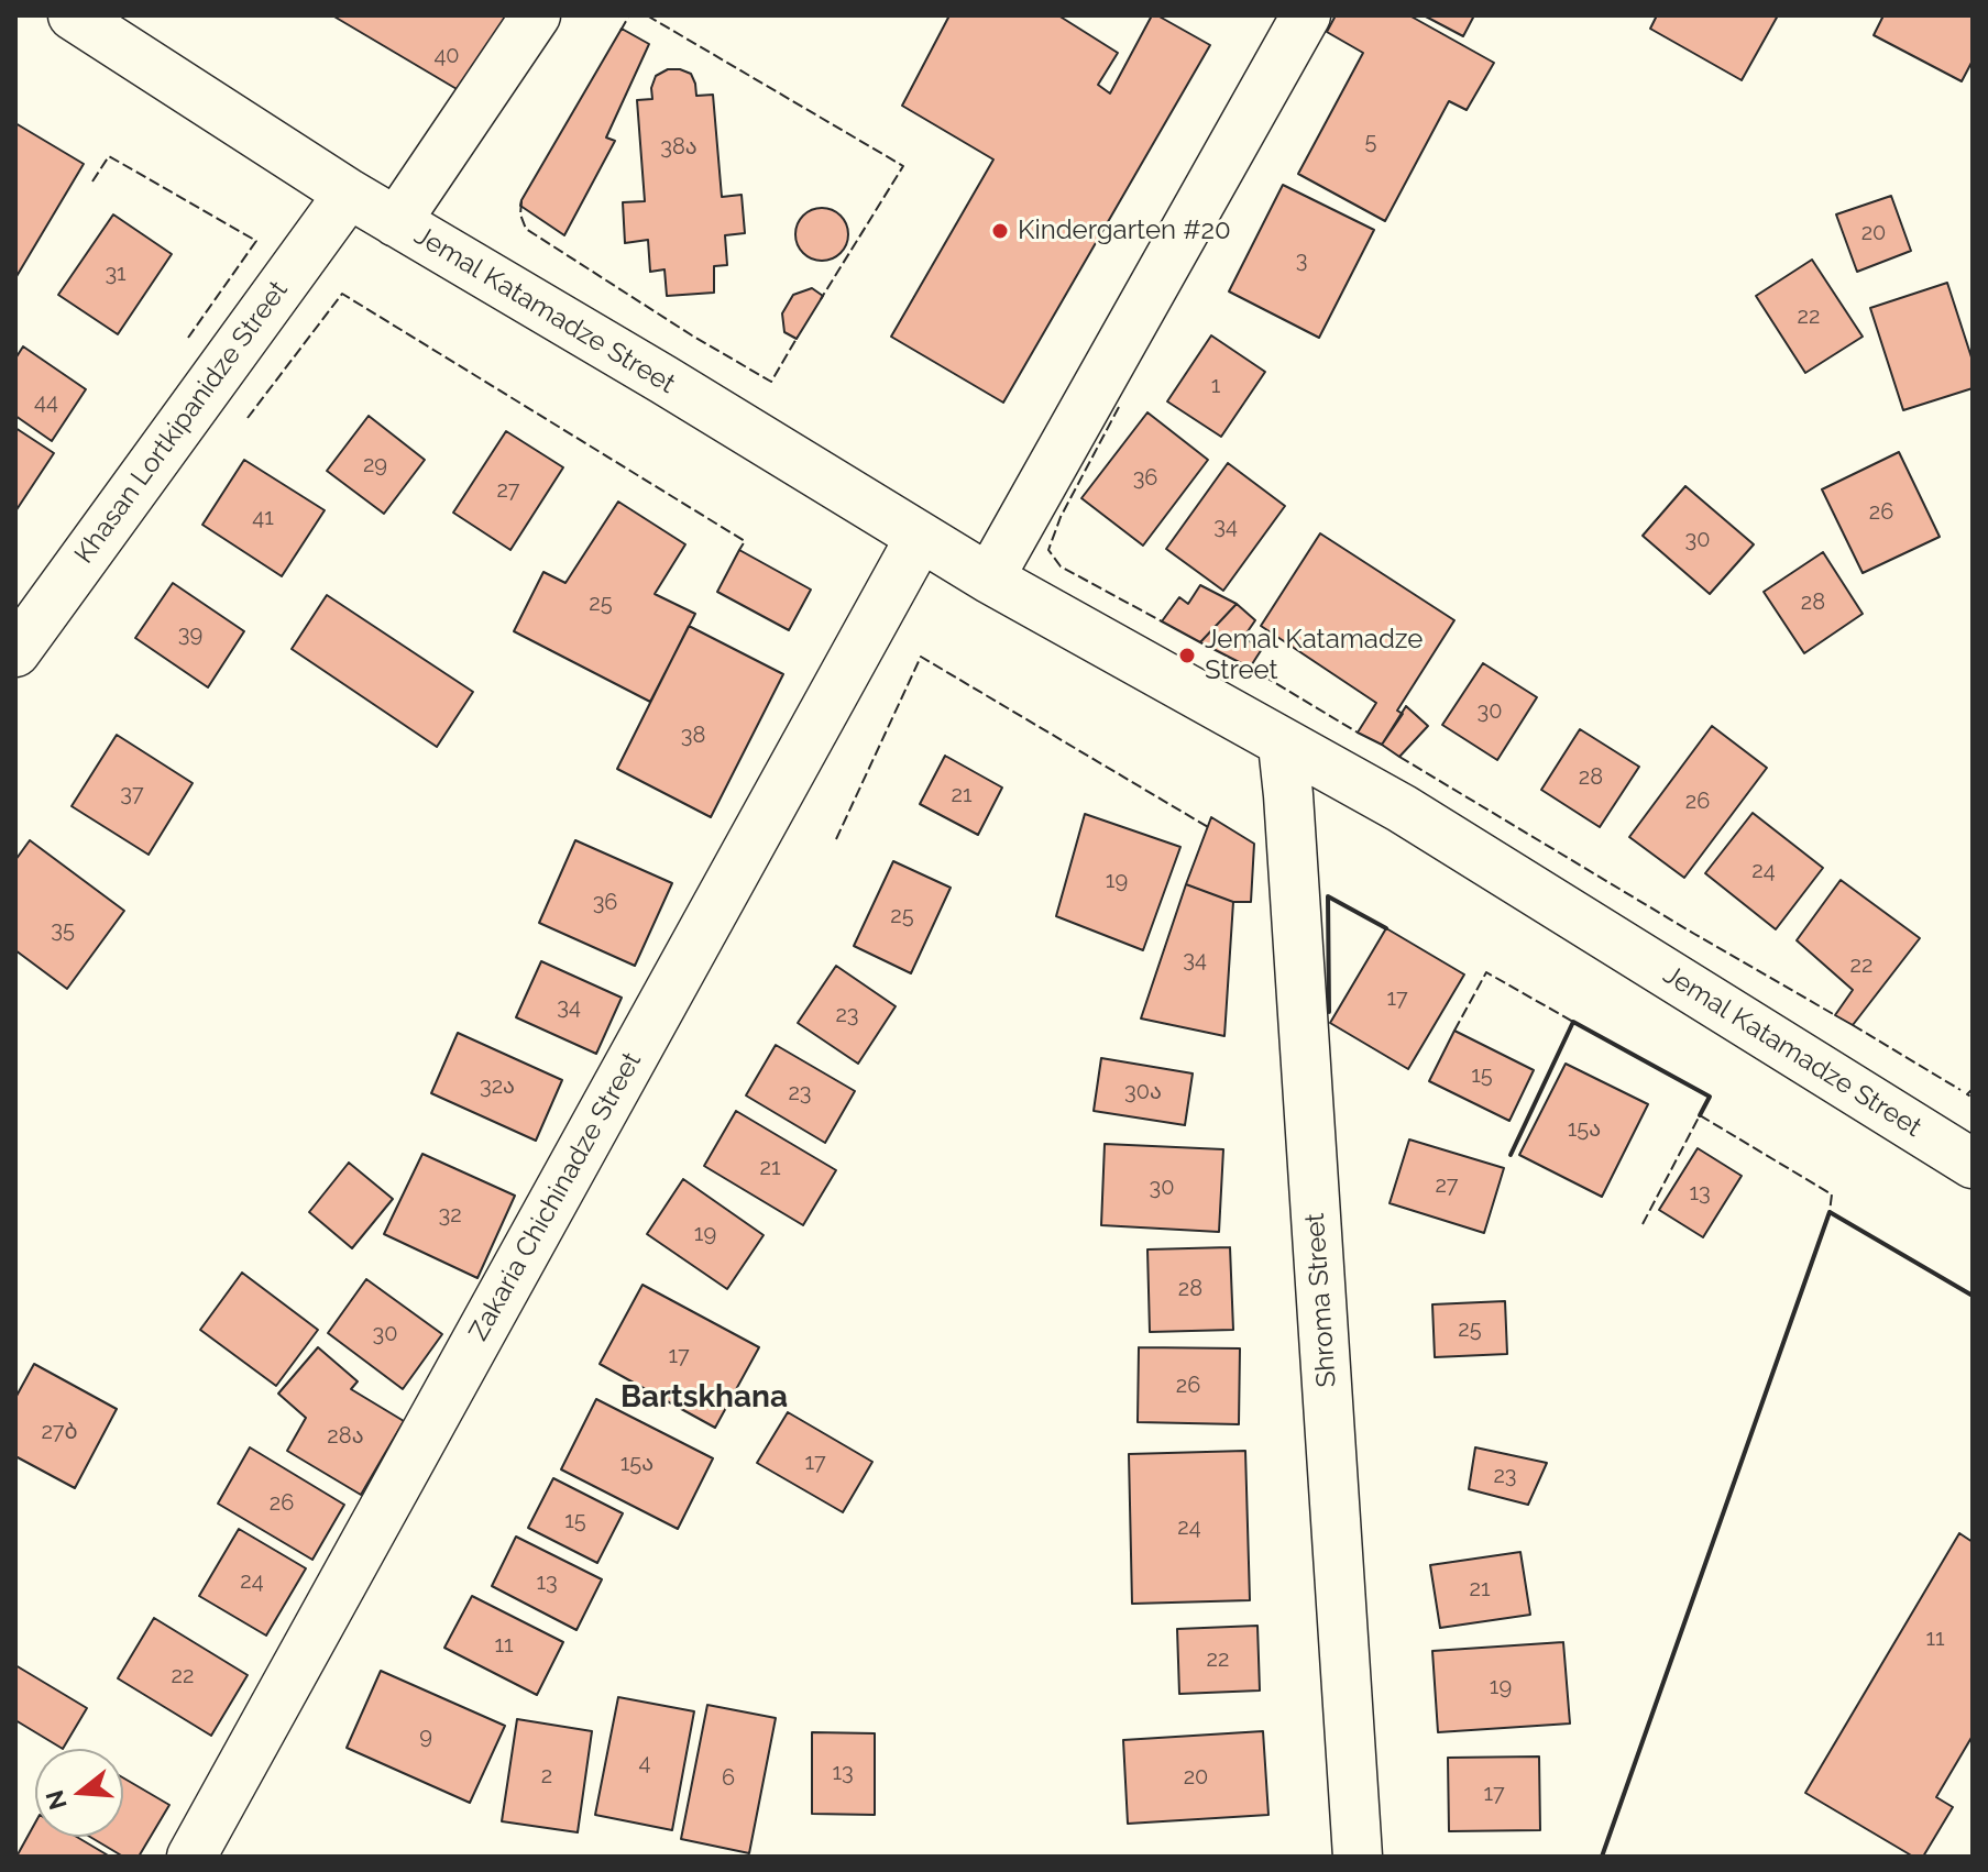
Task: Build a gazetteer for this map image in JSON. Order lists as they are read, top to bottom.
{
  "streets": {
    "street": [
      "Jemal Katamadze Street",
      "Khasan Lortkipanidze Street",
      "Zakaria Chichinadze Street",
      "Shroma Street"
    ]
  },
  "crossings": [
    ["Jemal Katamadze Street", "Khasan Lortkipanidze Street"],
    ["Jemal Katamadze Street", "Zakaria Chichinadze Street"],
    ["Jemal Katamadze Street", "Shroma Street"]
  ],
  "districts": ["Bartskhana"],
  "places": ["Kindergarten #20", "Jemal Katamadze Street"],
  "house_numbers": [
    "40",
    "5",
    "38ა",
    "20",
    "3",
    "31",
    "22",
    "1",
    "44",
    "29",
    "36",
    "27",
    "26",
    "41",
    "34",
    "30",
    "28",
    "25",
    "39",
    "30",
    "38",
    "28",
    "37",
    "21",
    "26",
    "24",
    "19",
    "36",
    "25",
    "35",
    "34",
    "22",
    "17",
    "34",
    "23",
    "15",
    "32ა",
    "30ა",
    "23",
    "15ა",
    "21",
    "27",
    "30",
    "13",
    "32",
    "19",
    "28",
    "25",
    "30",
    "17",
    "26",
    "27ბ",
    "28ა",
    "17",
    "15ა",
    "23",
    "26",
    "15",
    "24",
    "24",
    "13",
    "21",
    "11",
    "11",
    "22",
    "22",
    "19",
    "9",
    "4",
    "13",
    "2",
    "20",
    "6",
    "17"
  ],
  "north": "left"
}
